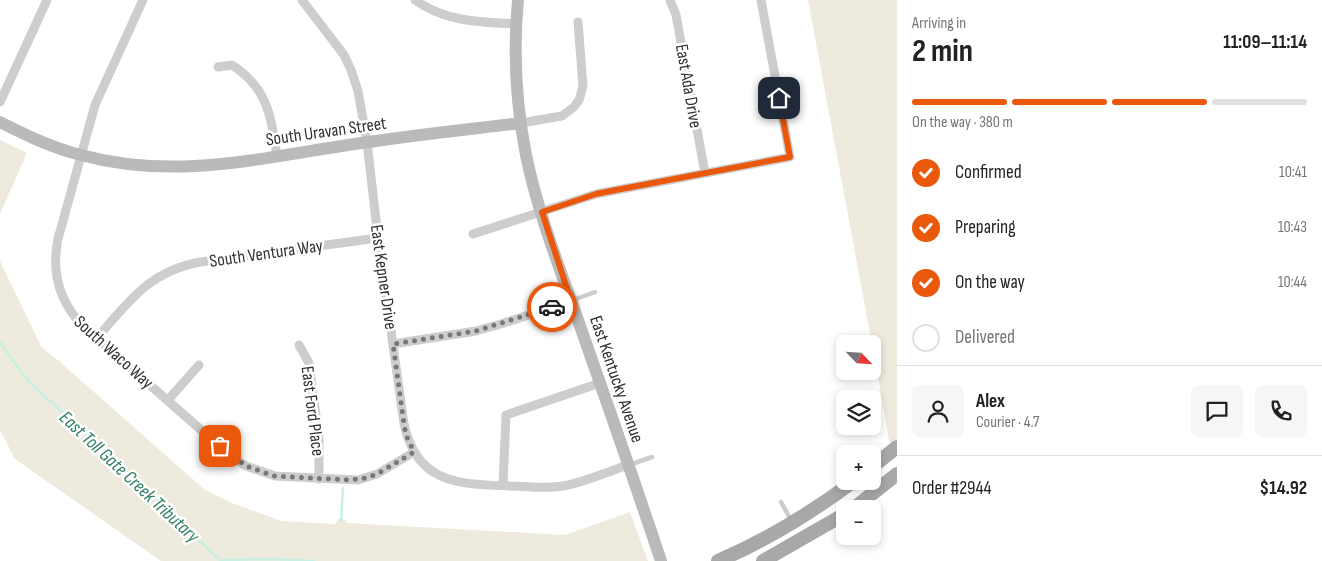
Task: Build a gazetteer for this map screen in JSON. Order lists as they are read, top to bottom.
{
  "streets": {
    "street": [
      "East Ada Drive",
      "South Uravan Street",
      "South Ventura Way",
      "East Kepner Drive",
      "South Waco Way",
      "East Kentucky Avenue",
      "East Ford Place"
    ]
  },
  "crossings": [
    ["South Uravan Street", "East Kepner Drive"],
    ["South Uravan Street", "South Waco Way"],
    ["South Uravan Street", "East Kentucky Avenue"],
    ["South Ventura Way", "East Kepner Drive"],
    ["South Ventura Way", "South Waco Way"],
    ["East Kepner Drive", "South Waco Way"],
    ["East Kepner Drive", "East Kentucky Avenue"],
    ["South Waco Way", "East Ford Place"]
  ],
  "water": ["East Toll Gate Creek Tributary"],
  "north": "bottom right",
  "page": {
    "heading": ["2 min", "Arriving in", "11:09–11:14"],
    "panel": [
      "Alex",
      "Courier · 4.7",
      "Order #2944",
      "$14.92"
    ],
    "bar": "On the way · 380 m",
    "list": [
      ["Confirmed", "10:41"],
      ["Preparing", "10:43"],
      ["On the way", "10:44"],
      "Delivered"
    ],
    "map_buttons": ["+", "−"]
  }
}
